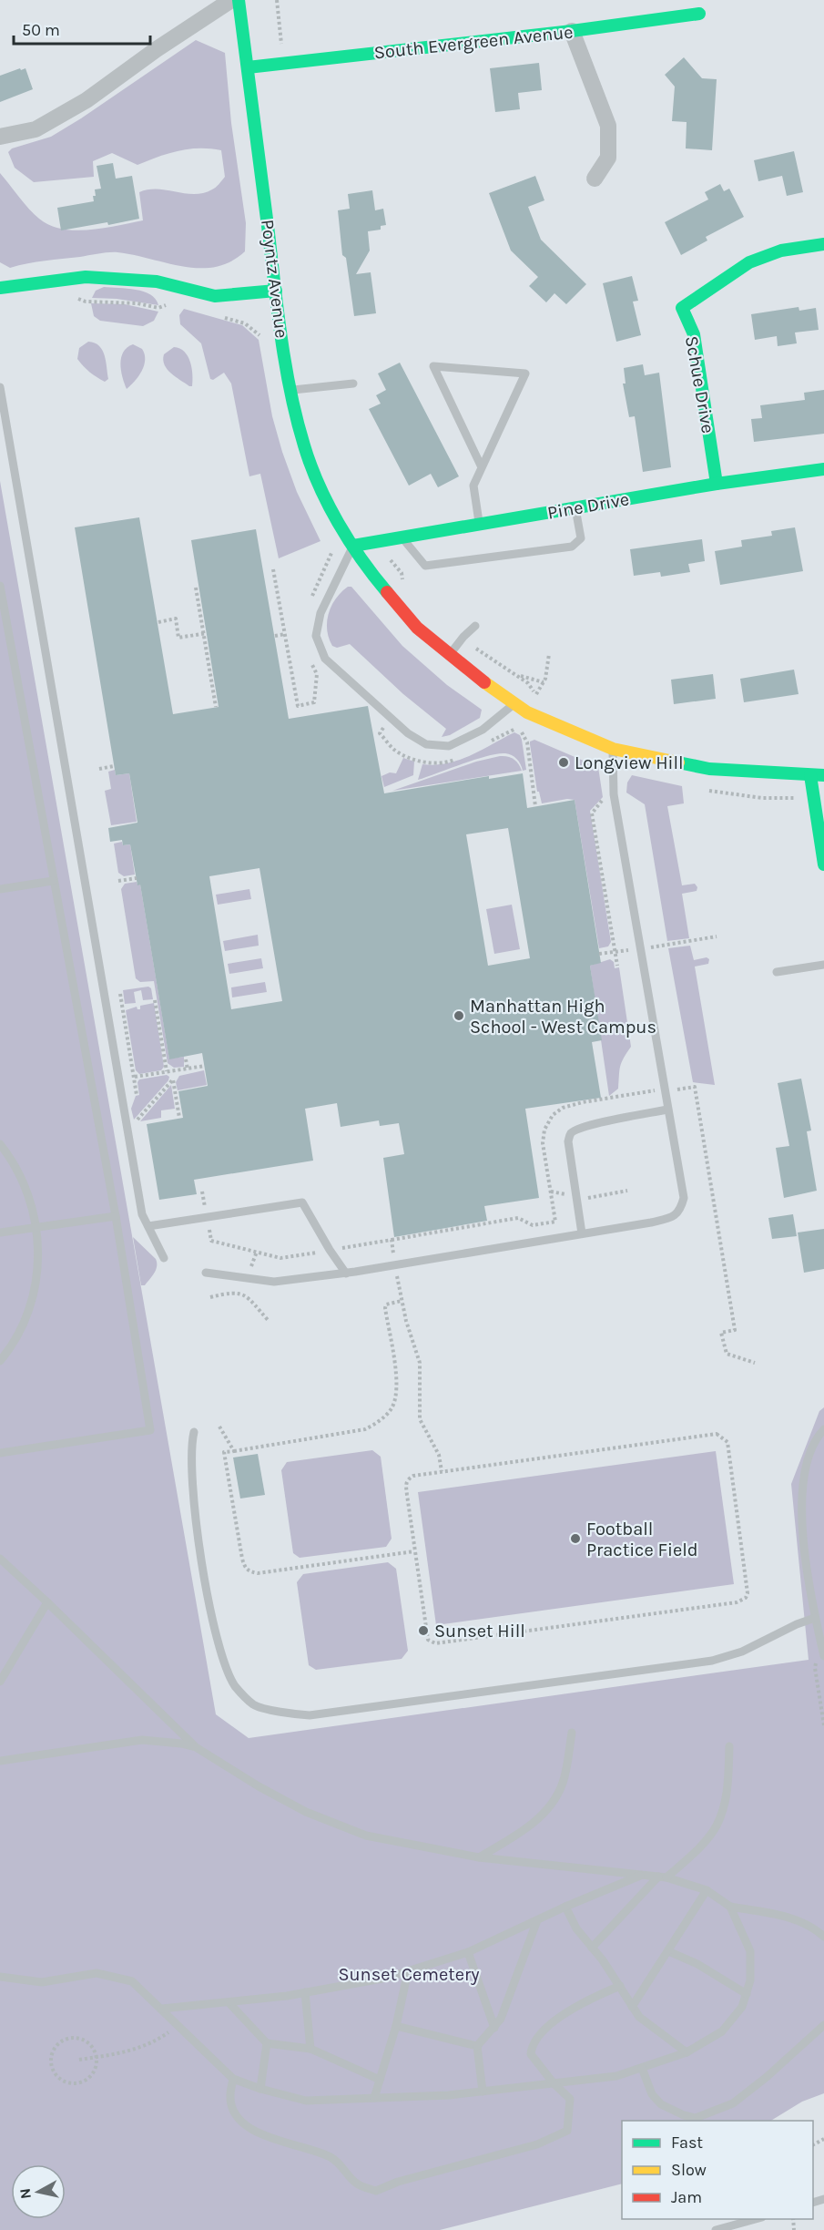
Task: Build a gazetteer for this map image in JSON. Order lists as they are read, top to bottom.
{
  "streets": {
    "street": [
      "South Evergreen Avenue",
      "Poyntz Avenue",
      "Schue Drive",
      "Pine Drive"
    ]
  },
  "crossings": [
    ["South Evergreen Avenue", "Poyntz Avenue"],
    ["Poyntz Avenue", "Pine Drive"],
    ["Schue Drive", "Pine Drive"]
  ],
  "parks": ["Sunset Cemetery"],
  "places": [
    "Longview Hill",
    "Manhattan High School - West Campus",
    "Football Practice Field",
    "Sunset Hill"
  ],
  "legend": ["Fast", "Slow", "Jam"],
  "scale_bar": "50 m",
  "north": "left"
}
